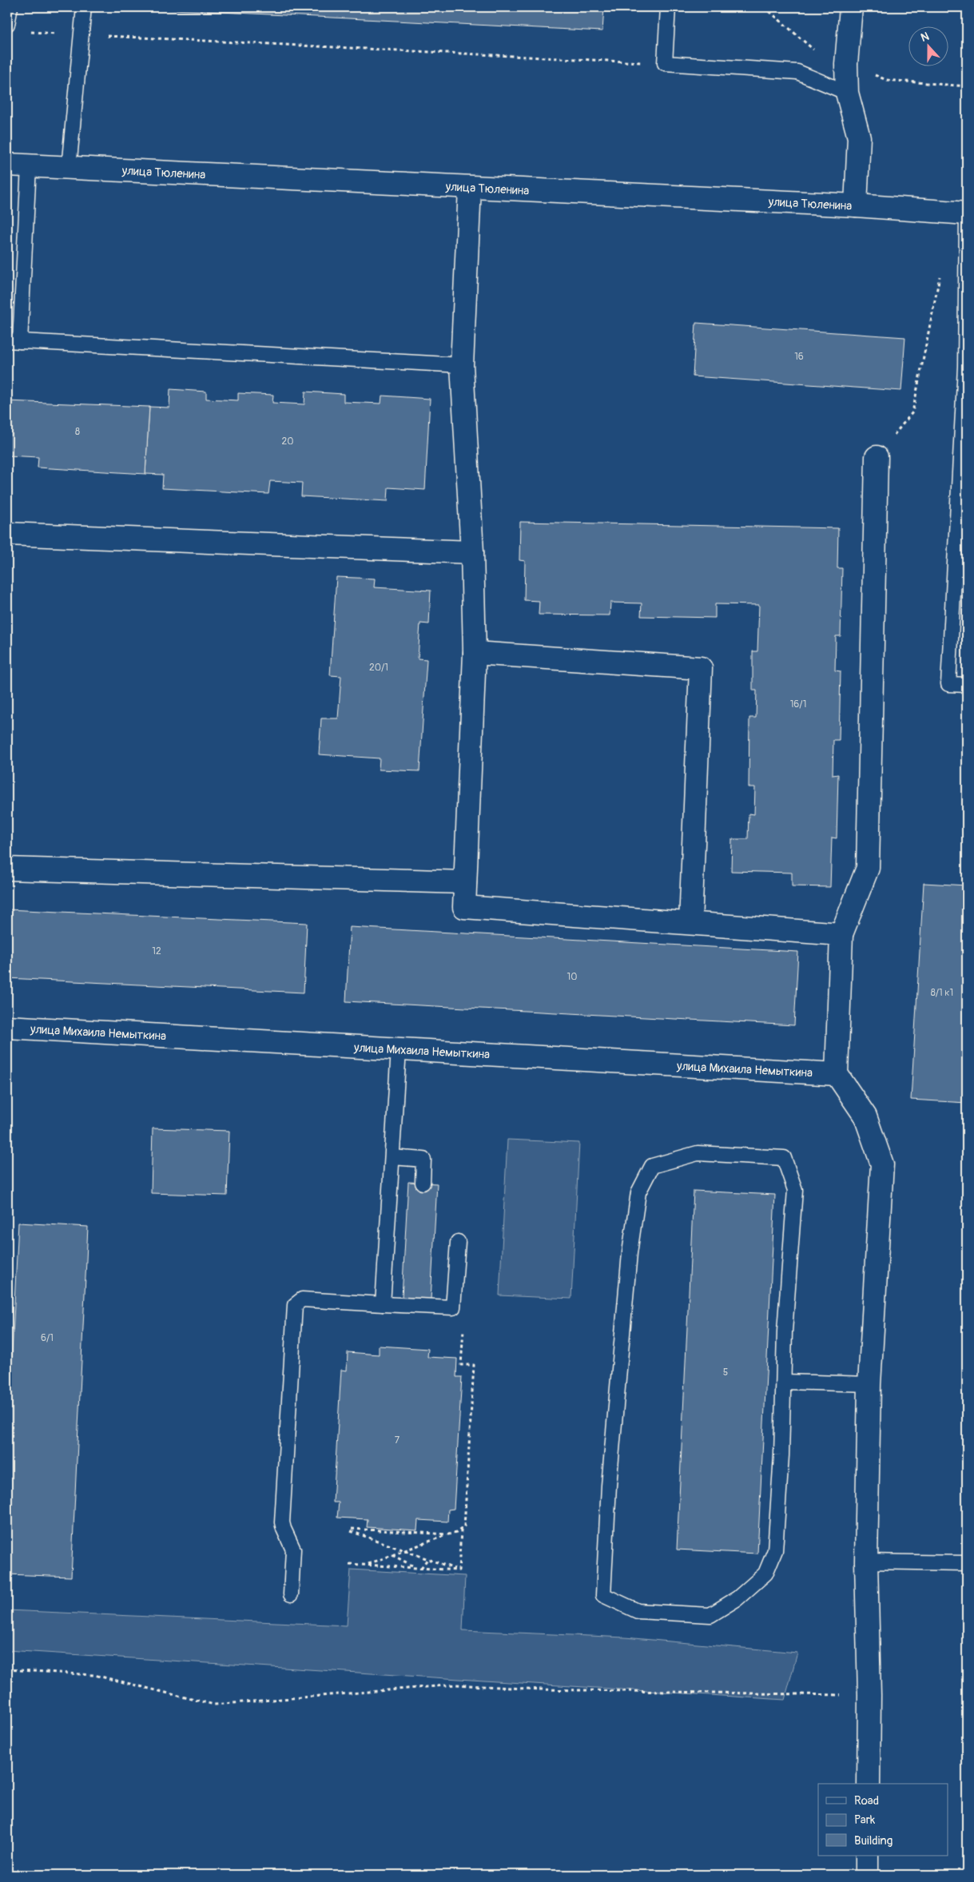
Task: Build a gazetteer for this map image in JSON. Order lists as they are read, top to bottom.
{
  "streets": {
    "street": ["улица Тюленина", "улица Михаила Немыткина"]
  },
  "house_numbers": [
    "16",
    "8",
    "20",
    "20/1",
    "16/1",
    "12",
    "10",
    "8/1 к1",
    "6/1",
    "5",
    "7"
  ],
  "legend": ["Road", "Park", "Building"],
  "north": "top"
}
